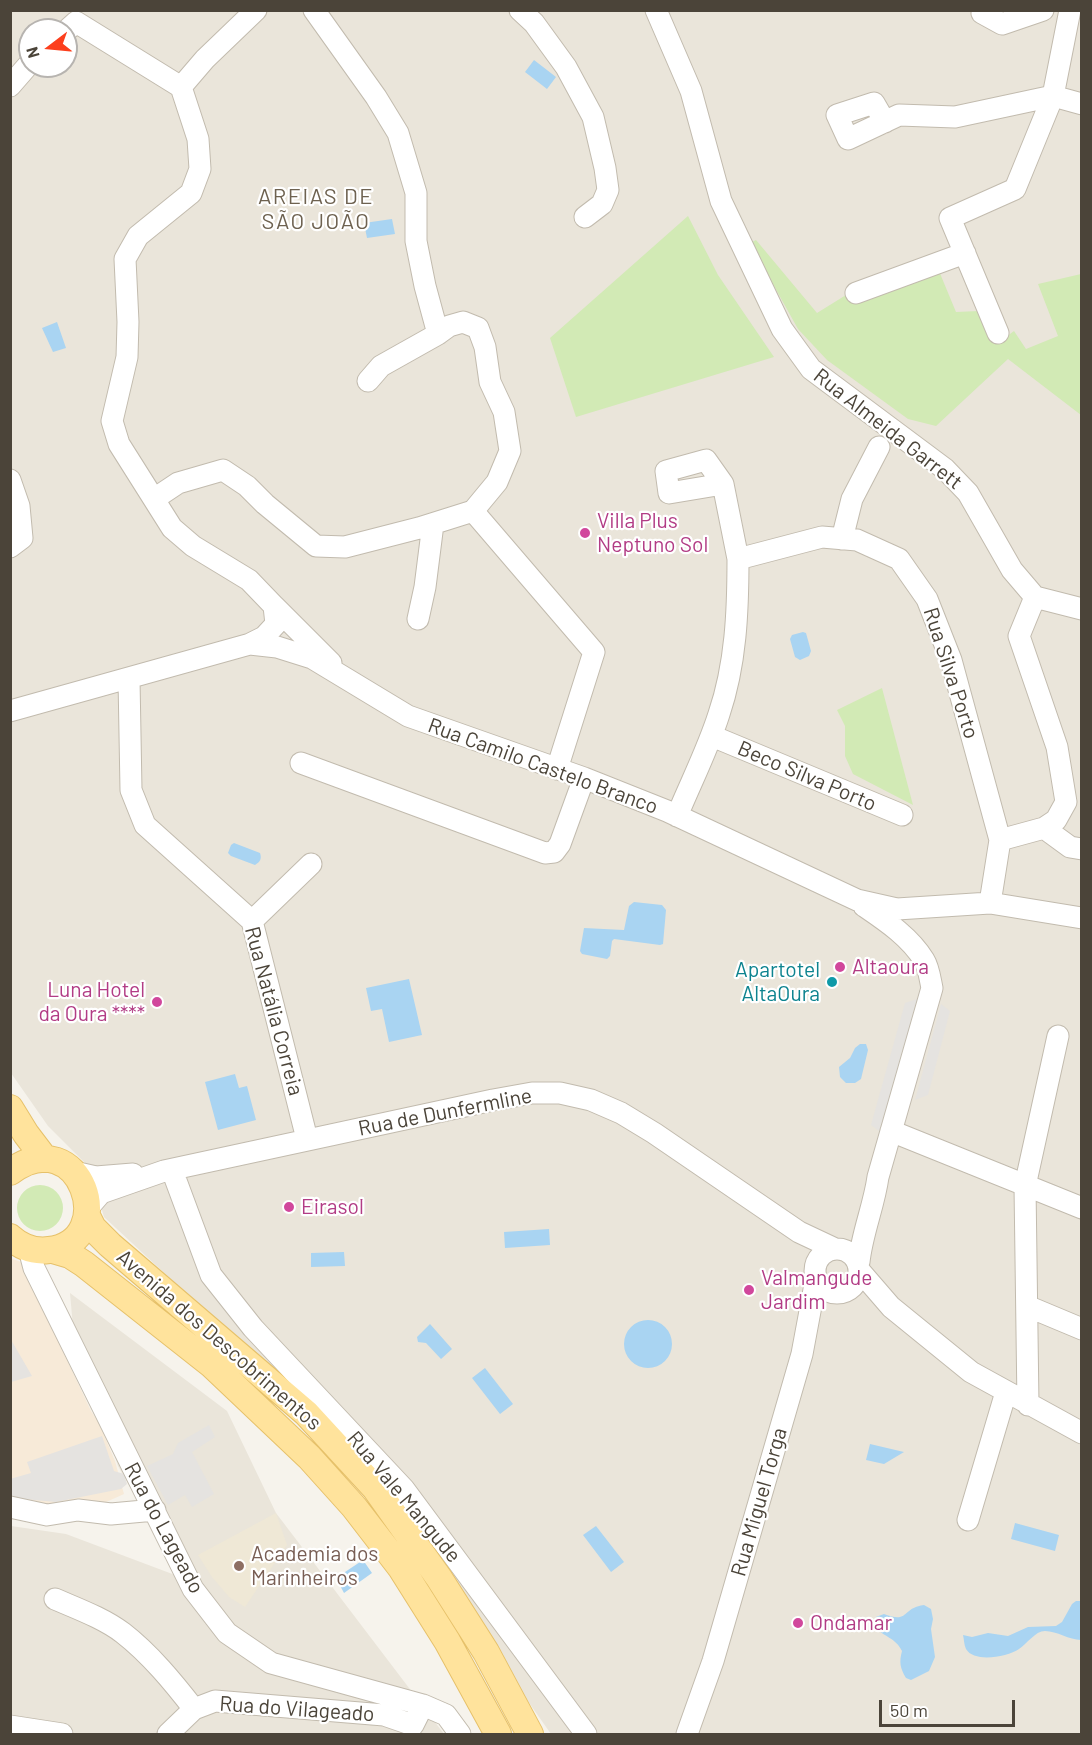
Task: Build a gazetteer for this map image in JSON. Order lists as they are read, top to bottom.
{
  "streets": {
    "main road": ["Avenida dos Descobrimentos"],
    "street": [
      "Rua Almeida Garrett",
      "Rua Silva Porto",
      "Rua Camilo Castelo Branco",
      "Beco Silva Porto",
      "Rua Natália Correia",
      "Rua de Dunfermline",
      "Rua Vale Mangude",
      "Rua Miguel Torga",
      "Rua do Lageado",
      "Rua do Vilageado"
    ]
  },
  "crossings": [
    ["Rua Silva Porto", "Rua Camilo Castelo Branco"],
    ["Rua Camilo Castelo Branco", "Rua Natália Correia"],
    ["Rua Natália Correia", "Rua de Dunfermline"],
    ["Rua de Dunfermline", "Avenida dos Descobrimentos"],
    ["Rua de Dunfermline", "Rua Vale Mangude"],
    ["Rua de Dunfermline", "Rua Miguel Torga"],
    ["Avenida dos Descobrimentos", "Rua do Lageado"],
    ["Rua do Lageado", "Rua do Vilageado"]
  ],
  "districts": ["AREIAS DE SÃO JOÃO"],
  "places": [
    "Villa Plus Neptuno Sol",
    "Altaoura",
    "Apartotel AltaOura",
    "Luna Hotel da Oura ****",
    "Eirasol",
    "Valmangude Jardim",
    "Academia dos Marinheiros",
    "Ondamar"
  ],
  "scale_bar": "50 m",
  "north": "left"
}
